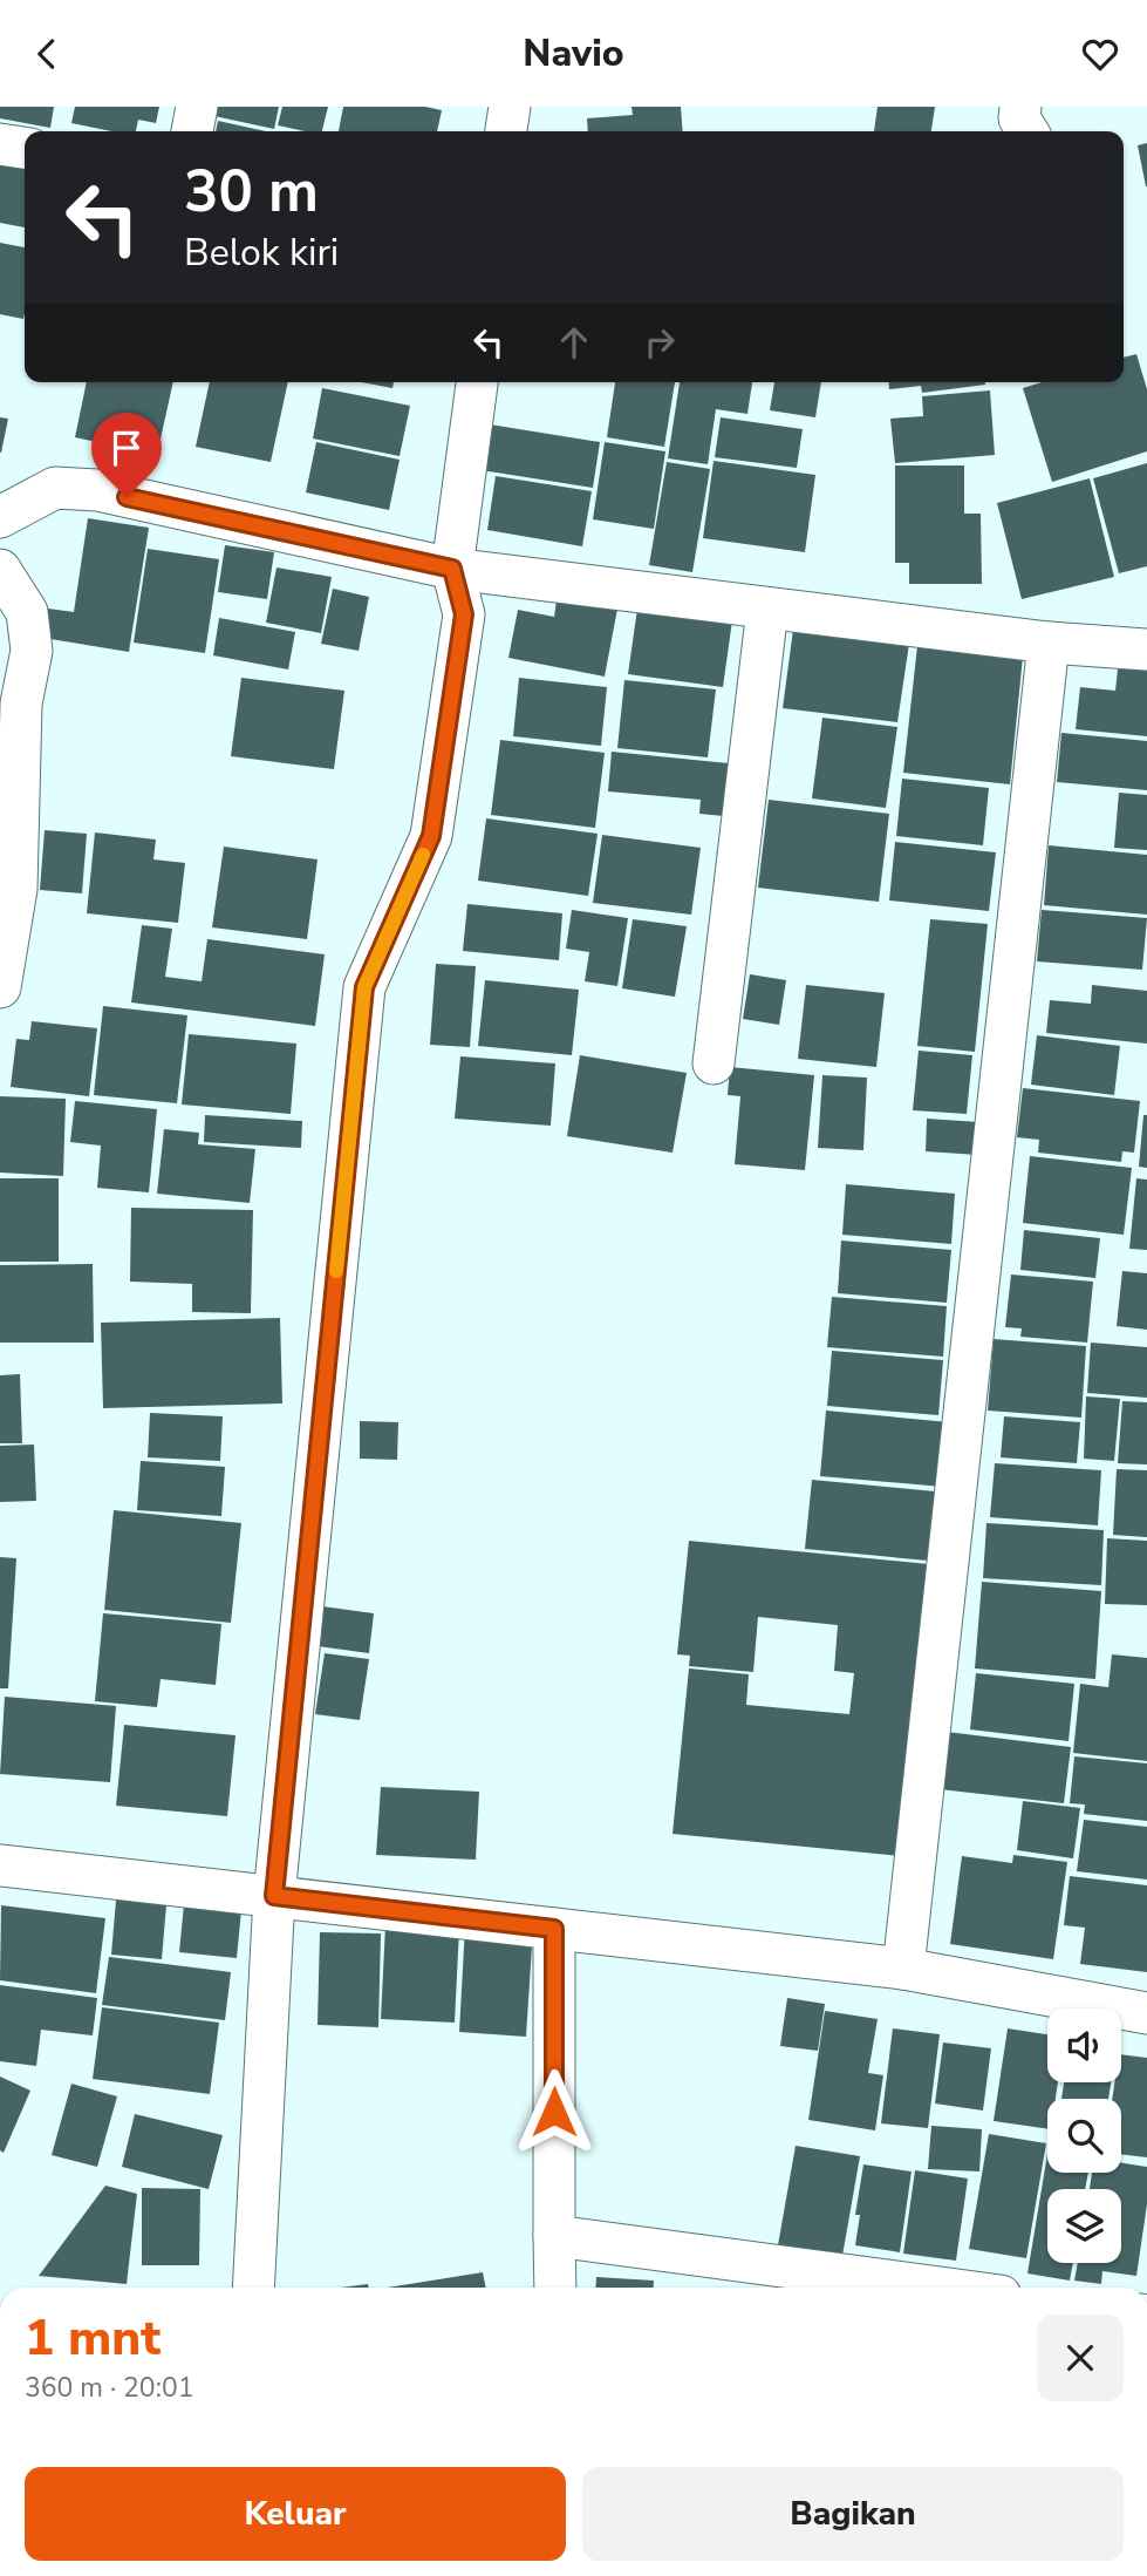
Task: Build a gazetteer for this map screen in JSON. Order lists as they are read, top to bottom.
{
  "page": {
    "header": "Navio",
    "turn": ["30 m", "Belok kiri"],
    "heading": ["1 mnt", "360 m · 20:01"],
    "buttons": ["Keluar", "Bagikan"]
  }
}
